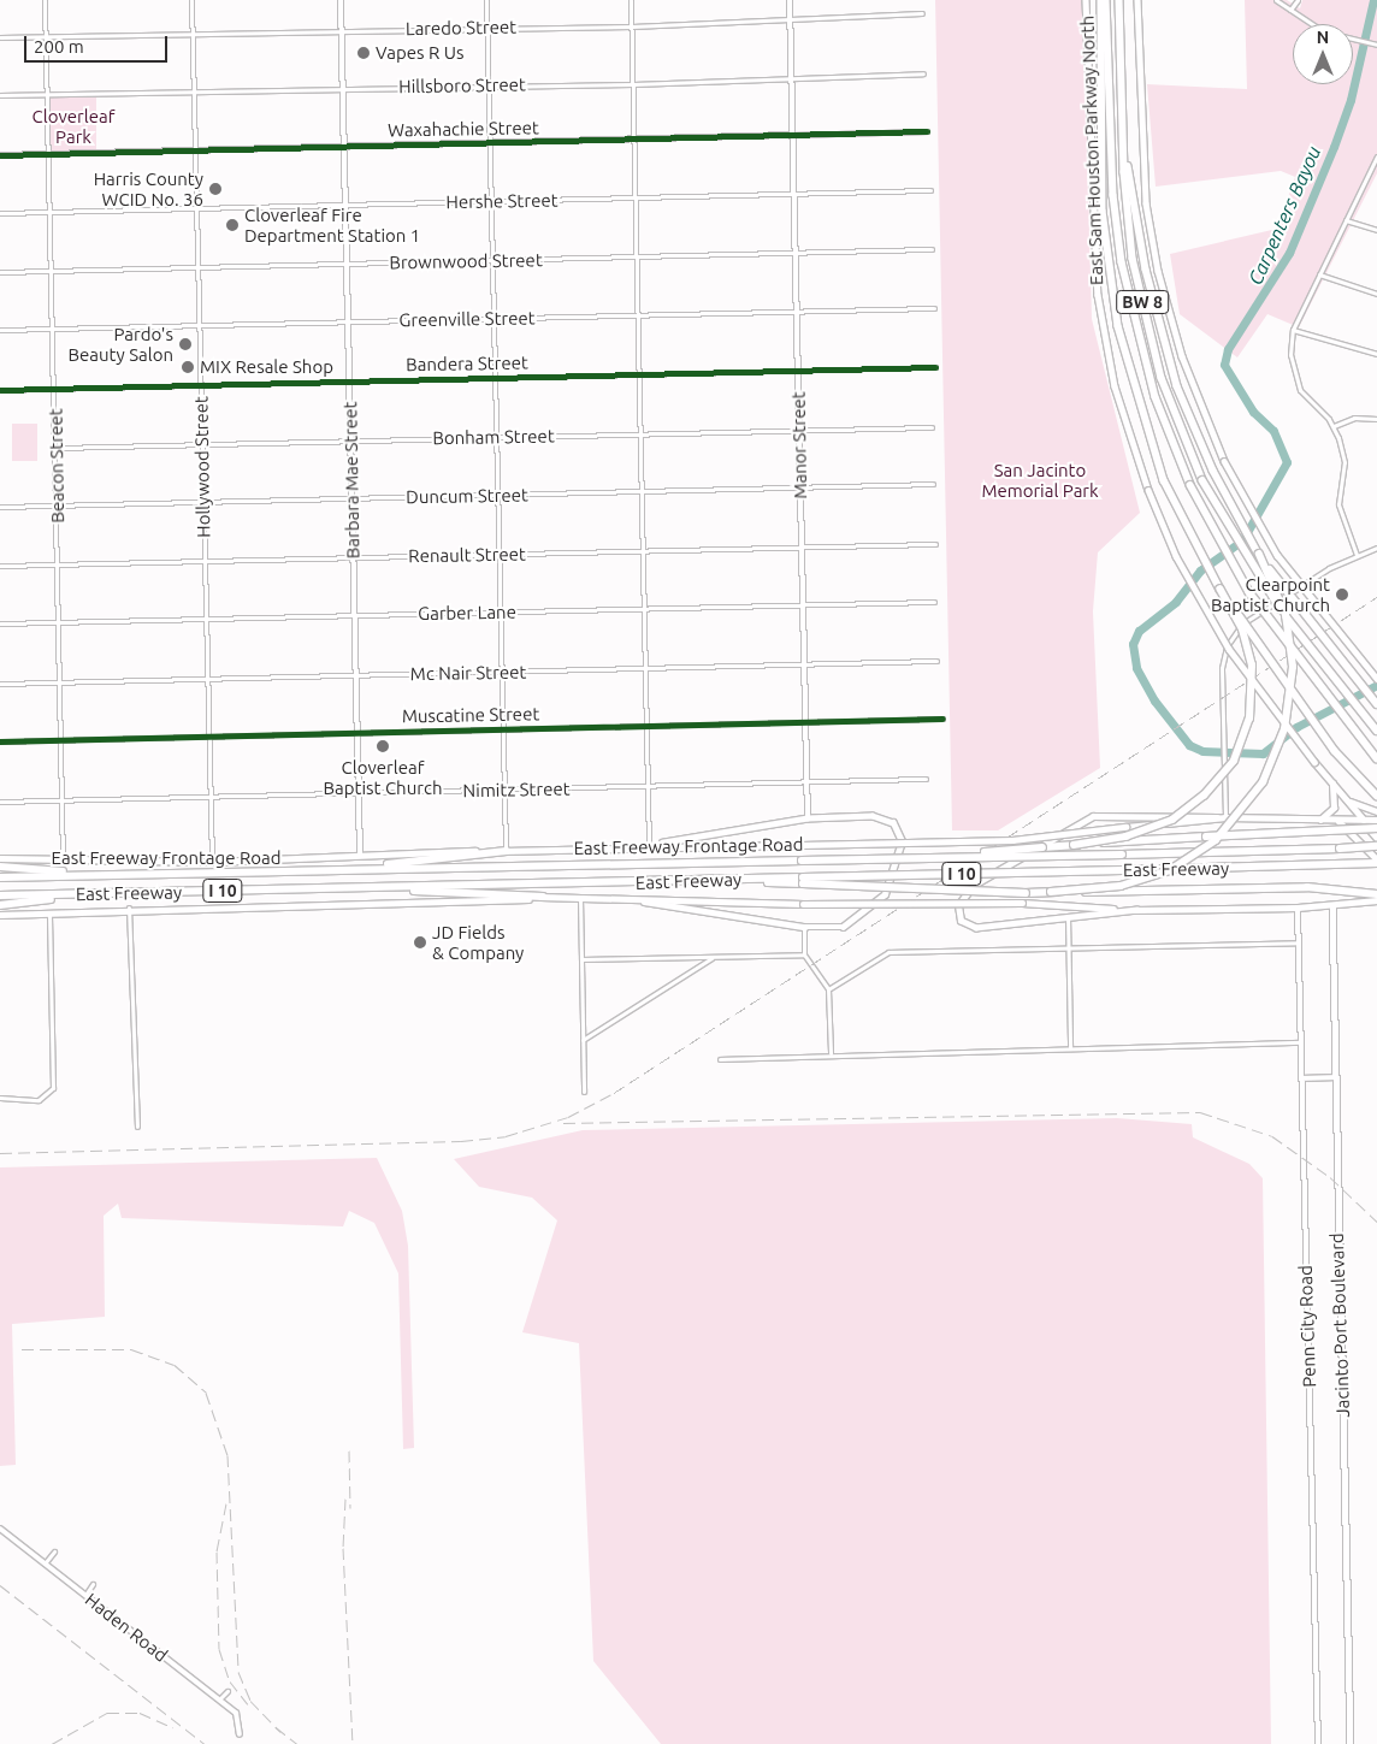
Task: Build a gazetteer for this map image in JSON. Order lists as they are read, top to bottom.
{
  "streets": {
    "highway": [
      "East Sam Houston Parkway North",
      "BW 8",
      "East Freeway",
      "I 10"
    ],
    "main road": ["East Freeway Frontage Road", "Jacinto Port Boulevard"],
    "street": [
      "Laredo Street",
      "Hillsboro Street",
      "Waxahachie Street",
      "Hershe Street",
      "Brownwood Street",
      "Greenville Street",
      "Bandera Street",
      "Bonham Street",
      "Manor Street",
      "Beacon Street",
      "Hollywood Street",
      "Barbara Mae Street",
      "Duncum Street",
      "Renault Street",
      "Garber Lane",
      "Mc Nair Street",
      "Muscatine Street",
      "Nimitz Street",
      "Penn City Road",
      "Haden Road"
    ]
  },
  "crossings": [
    ["Laredo Street", "Manor Street"],
    ["Laredo Street", "Beacon Street"],
    ["Laredo Street", "Hollywood Street"],
    ["Laredo Street", "Barbara Mae Street"],
    ["Hillsboro Street", "Manor Street"],
    ["Hillsboro Street", "Beacon Street"],
    ["Hillsboro Street", "Hollywood Street"],
    ["Hillsboro Street", "Barbara Mae Street"],
    ["Waxahachie Street", "Manor Street"],
    ["Waxahachie Street", "Beacon Street"],
    ["Waxahachie Street", "Hollywood Street"],
    ["Waxahachie Street", "Barbara Mae Street"],
    ["East Sam Houston Parkway North", "East Freeway Frontage Road"],
    ["Hershe Street", "Manor Street"],
    ["Hershe Street", "Beacon Street"],
    ["Hershe Street", "Hollywood Street"],
    ["Hershe Street", "Barbara Mae Street"],
    ["Brownwood Street", "Manor Street"],
    ["Brownwood Street", "Beacon Street"],
    ["Brownwood Street", "Hollywood Street"],
    ["Brownwood Street", "Barbara Mae Street"],
    ["Greenville Street", "Manor Street"],
    ["Greenville Street", "Beacon Street"],
    ["Greenville Street", "Hollywood Street"],
    ["Greenville Street", "Barbara Mae Street"],
    ["Bandera Street", "Manor Street"],
    ["Bandera Street", "Beacon Street"],
    ["Bandera Street", "Hollywood Street"],
    ["Bandera Street", "Barbara Mae Street"],
    ["Bonham Street", "Manor Street"],
    ["Bonham Street", "Beacon Street"],
    ["Bonham Street", "Hollywood Street"],
    ["Bonham Street", "Barbara Mae Street"],
    ["Manor Street", "Duncum Street"],
    ["Manor Street", "Renault Street"],
    ["Manor Street", "Garber Lane"],
    ["Manor Street", "Mc Nair Street"],
    ["Manor Street", "Muscatine Street"],
    ["Manor Street", "Nimitz Street"],
    ["Beacon Street", "Duncum Street"],
    ["Beacon Street", "Renault Street"],
    ["Beacon Street", "Garber Lane"],
    ["Beacon Street", "Mc Nair Street"],
    ["Beacon Street", "Muscatine Street"],
    ["Beacon Street", "Nimitz Street"],
    ["Beacon Street", "East Freeway Frontage Road"],
    ["Hollywood Street", "Duncum Street"],
    ["Hollywood Street", "Renault Street"],
    ["Hollywood Street", "Garber Lane"],
    ["Hollywood Street", "Mc Nair Street"],
    ["Hollywood Street", "Muscatine Street"],
    ["Hollywood Street", "Nimitz Street"],
    ["Hollywood Street", "East Freeway Frontage Road"],
    ["Barbara Mae Street", "Duncum Street"],
    ["Barbara Mae Street", "Renault Street"],
    ["Barbara Mae Street", "Garber Lane"],
    ["Barbara Mae Street", "Mc Nair Street"],
    ["Barbara Mae Street", "Muscatine Street"],
    ["Barbara Mae Street", "Nimitz Street"],
    ["Barbara Mae Street", "East Freeway Frontage Road"]
  ],
  "water": ["Carpenters Bayou"],
  "parks": ["Cloverleaf Park", "San Jacinto Memorial Park"],
  "places": [
    "Vapes R Us",
    "Harris County WCID No. 36",
    "Cloverleaf Fire Department Station 1",
    "Pardo's Beauty Salon",
    "MIX Resale Shop",
    "Clearpoint Baptist Church",
    "Cloverleaf Baptist Church",
    "JD Fields & Company"
  ],
  "scale_bar": "200 m",
  "north": "top"
}
